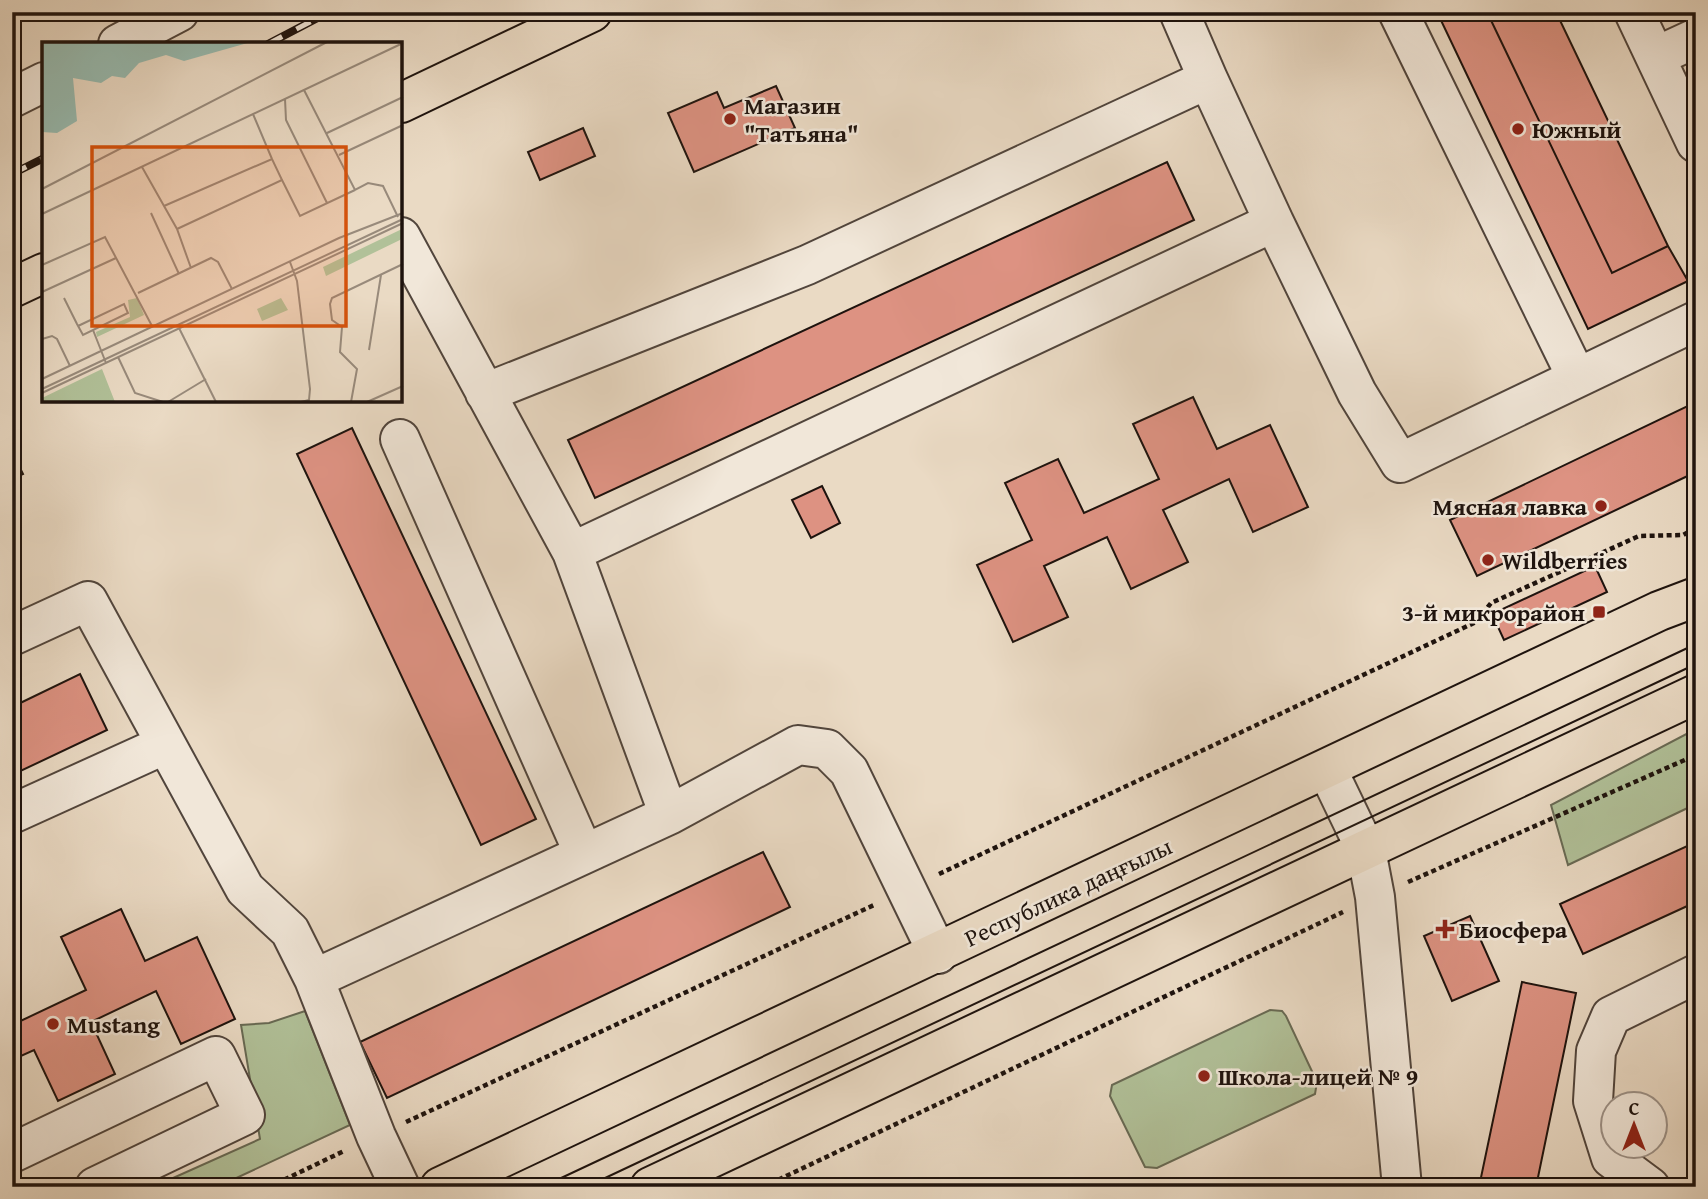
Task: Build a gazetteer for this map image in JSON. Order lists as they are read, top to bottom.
{
  "streets": {
    "main road": ["Республика даңғылы"]
  },
  "places": {
    "other": [
      "Магазин \"Татьяна\"",
      "Южный",
      "Мясная лавка",
      "Wildberries",
      "Mustang",
      "Школа-лицей № 9"
    ],
    "transit": ["3-й микрорайон"],
    "health": ["Биосфера"]
  },
  "north": "top"
}
